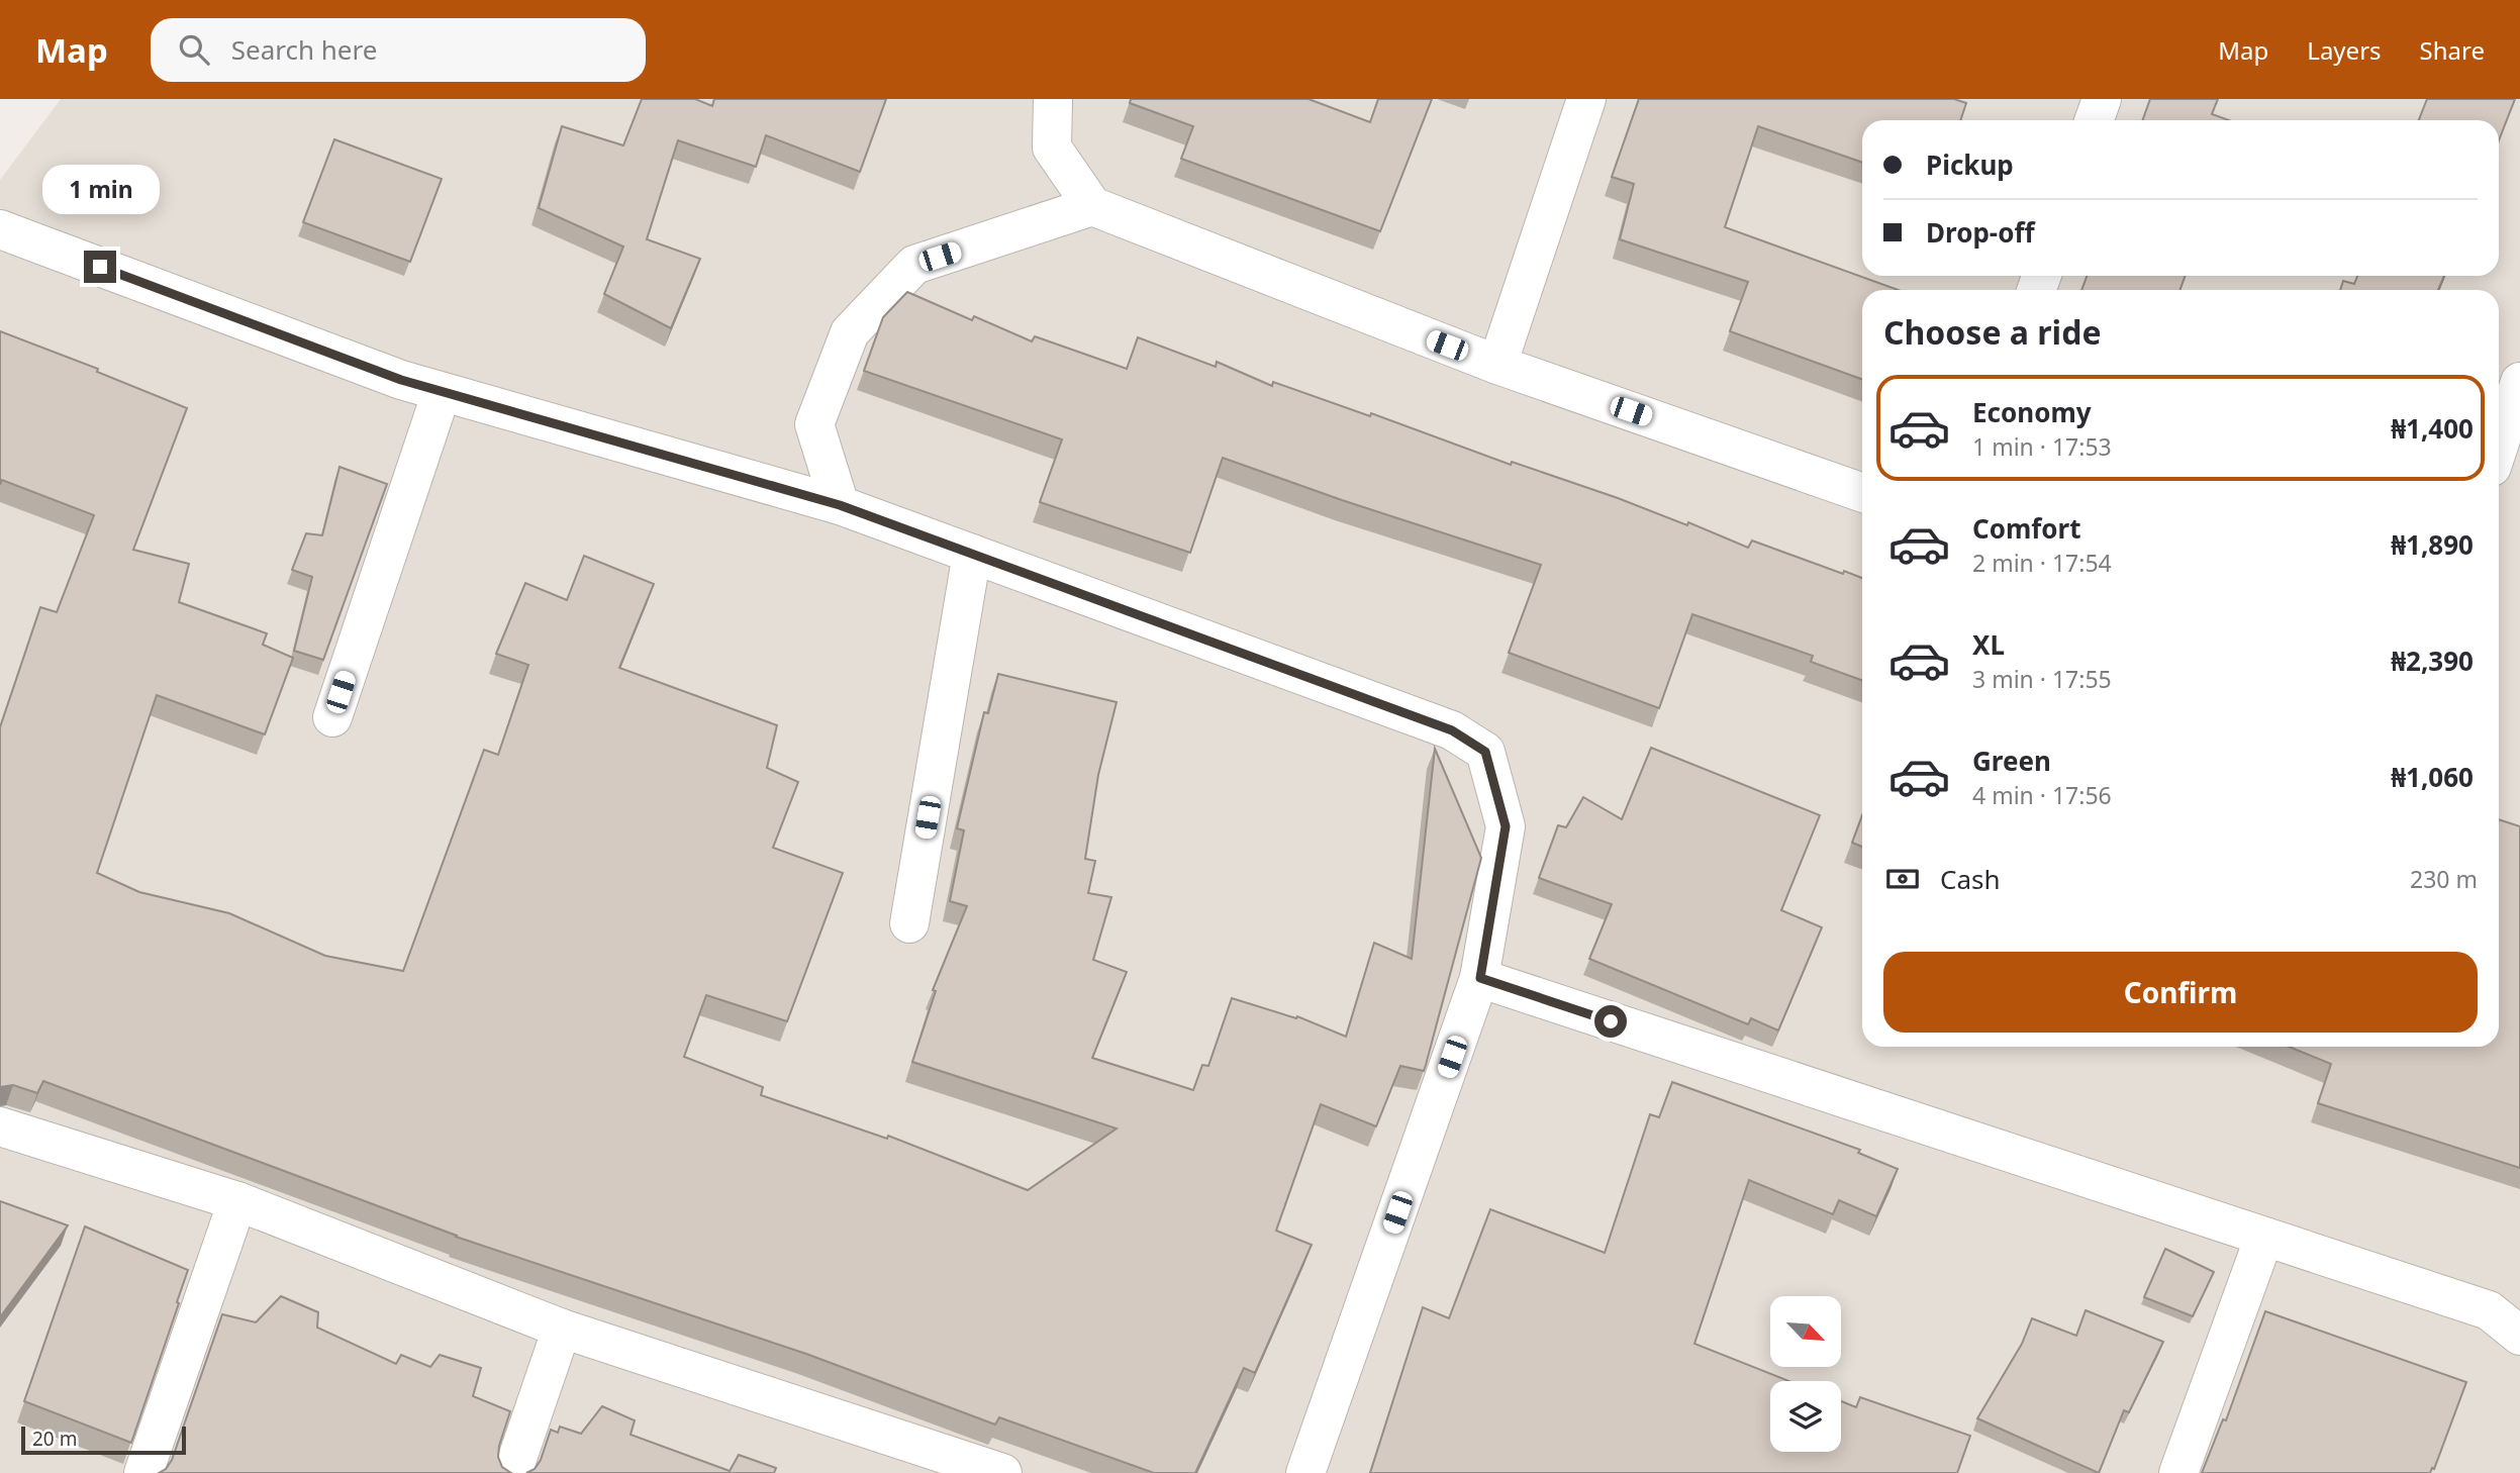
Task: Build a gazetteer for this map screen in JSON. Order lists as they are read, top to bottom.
{
  "scale_bar": "20 m",
  "north": "bottom right",
  "page": {
    "header": "Map",
    "search": "Search here",
    "nav": ["Map", "Layers", "Share"],
    "banner": ["Pickup", "Drop-off"],
    "bubble": "1 min",
    "heading": "Choose a ride",
    "list": [
      {
        "name": "Economy",
        "note": "1 min · 17:53",
        "value": "₦1,400"
      },
      {
        "name": "Comfort",
        "note": "2 min · 17:54",
        "value": "₦1,890"
      },
      {
        "name": "XL",
        "note": "3 min · 17:55",
        "value": "₦2,390"
      },
      {
        "name": "Green",
        "note": "4 min · 17:56",
        "value": "₦1,060"
      }
    ],
    "pay": ["Cash", "230 m"],
    "buttons": "Confirm",
    "scale": "20 m"
  }
}
